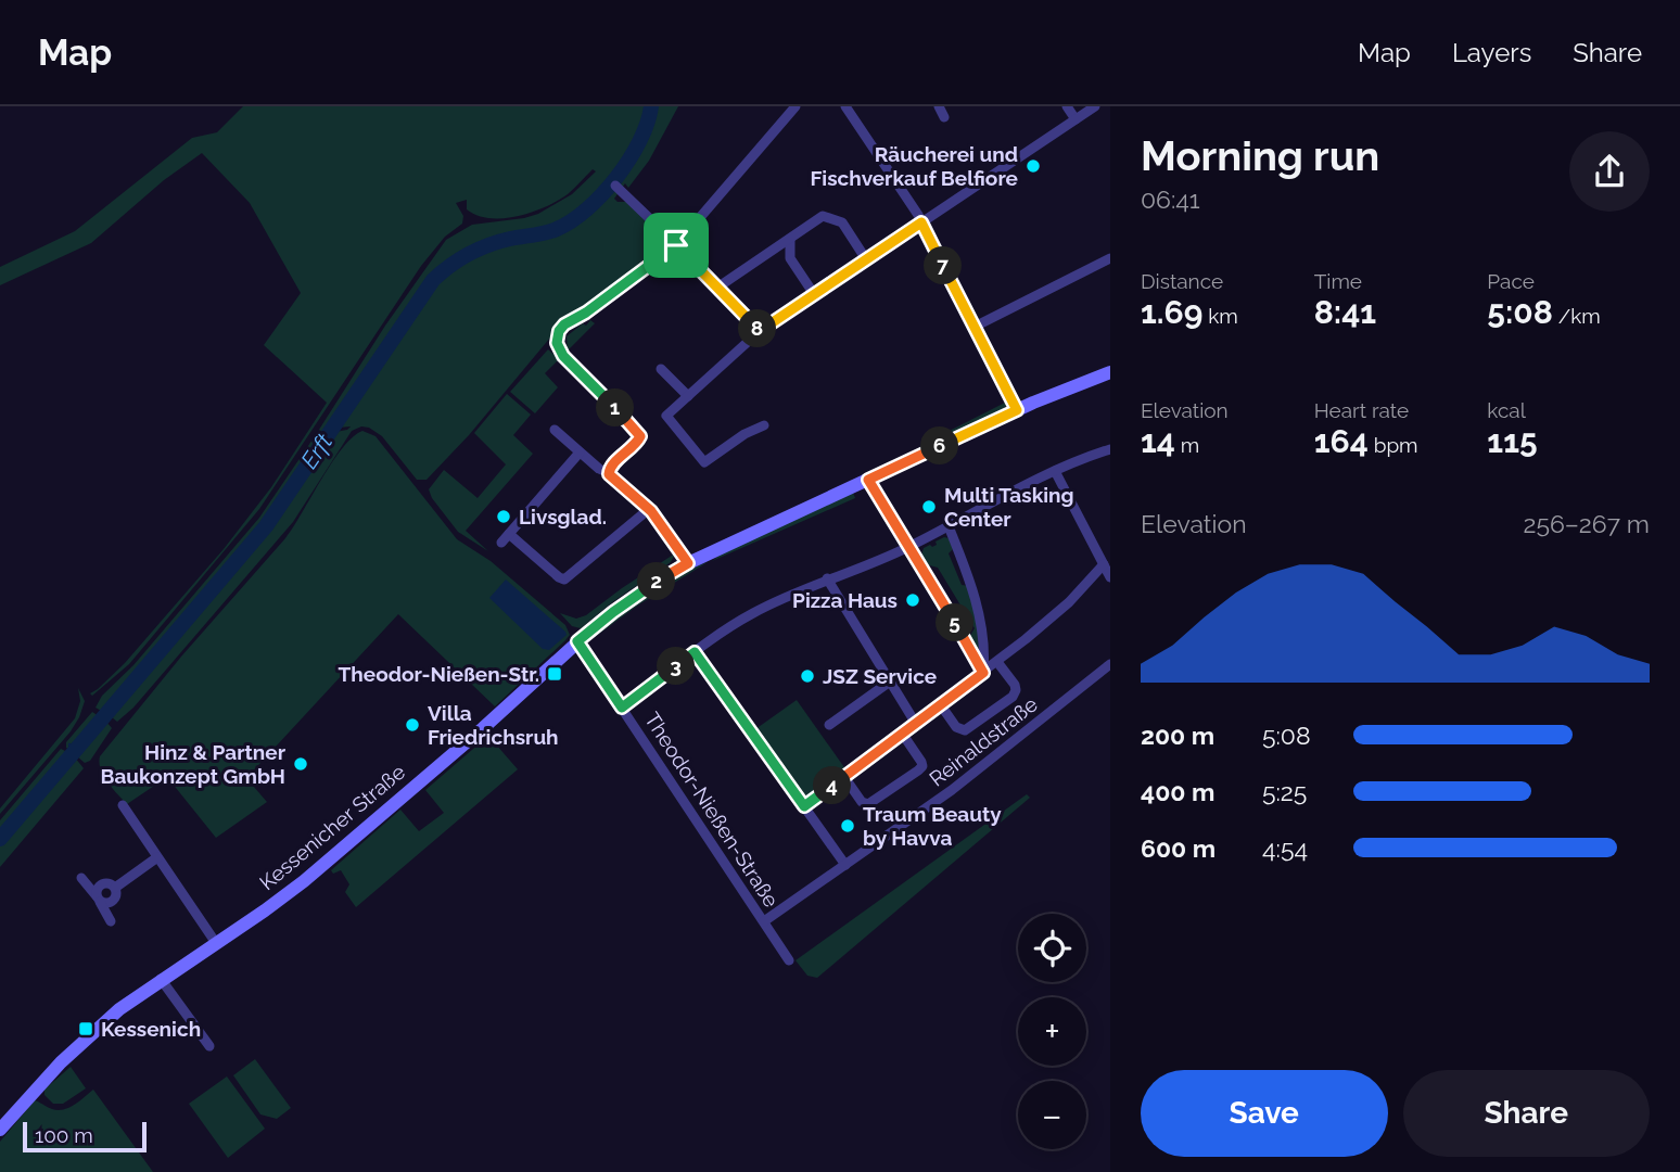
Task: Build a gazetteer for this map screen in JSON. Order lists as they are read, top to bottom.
{
  "streets": {
    "main road": ["Kessenicher Straße"],
    "street": ["Reinaldstraße", "Theodor-Nießen-Straße"]
  },
  "crossings": [
    ["Reinaldstraße", "Theodor-Nießen-Straße"],
    ["Theodor-Nießen-Straße", "Kessenicher Straße"]
  ],
  "water": ["Erft"],
  "places": {
    "other": [
      "Räucherei und Fischverkauf Belfiore",
      "Multi Tasking Center",
      "Livsglad.",
      "Pizza Haus",
      "JSZ Service",
      "Villa Friedrichsruh",
      "Hinz & Partner Baukonzept GmbH",
      "Traum Beauty by Havva"
    ],
    "transit": ["Theodor-Nießen-Str.", "Kessenich"]
  },
  "scale_bar": "100 m",
  "page": {
    "header": "Map",
    "nav": ["Map", "Layers", "Share"],
    "heading": ["Morning run", "06:41"],
    "stats": [
      ["Distance", "1.69 km"],
      ["Time", "8:41"],
      ["Pace", "5:08 /km"],
      ["Elevation", "14 m"],
      ["Heart rate", "164 bpm"],
      ["kcal", "115"]
    ],
    "pins": [
      "7",
      "8",
      "1",
      "6",
      "2",
      "5",
      "3",
      "4"
    ],
    "chart": ["Elevation", "256–267 m"],
    "list": [
      {
        "name": "200 m",
        "note": "5:08"
      },
      {
        "name": "400 m",
        "note": "5:25"
      },
      {
        "name": "600 m",
        "note": "4:54"
      }
    ],
    "map_buttons": ["+", "−"],
    "buttons": ["Save", "Share"],
    "scale": "100 m"
  }
}
